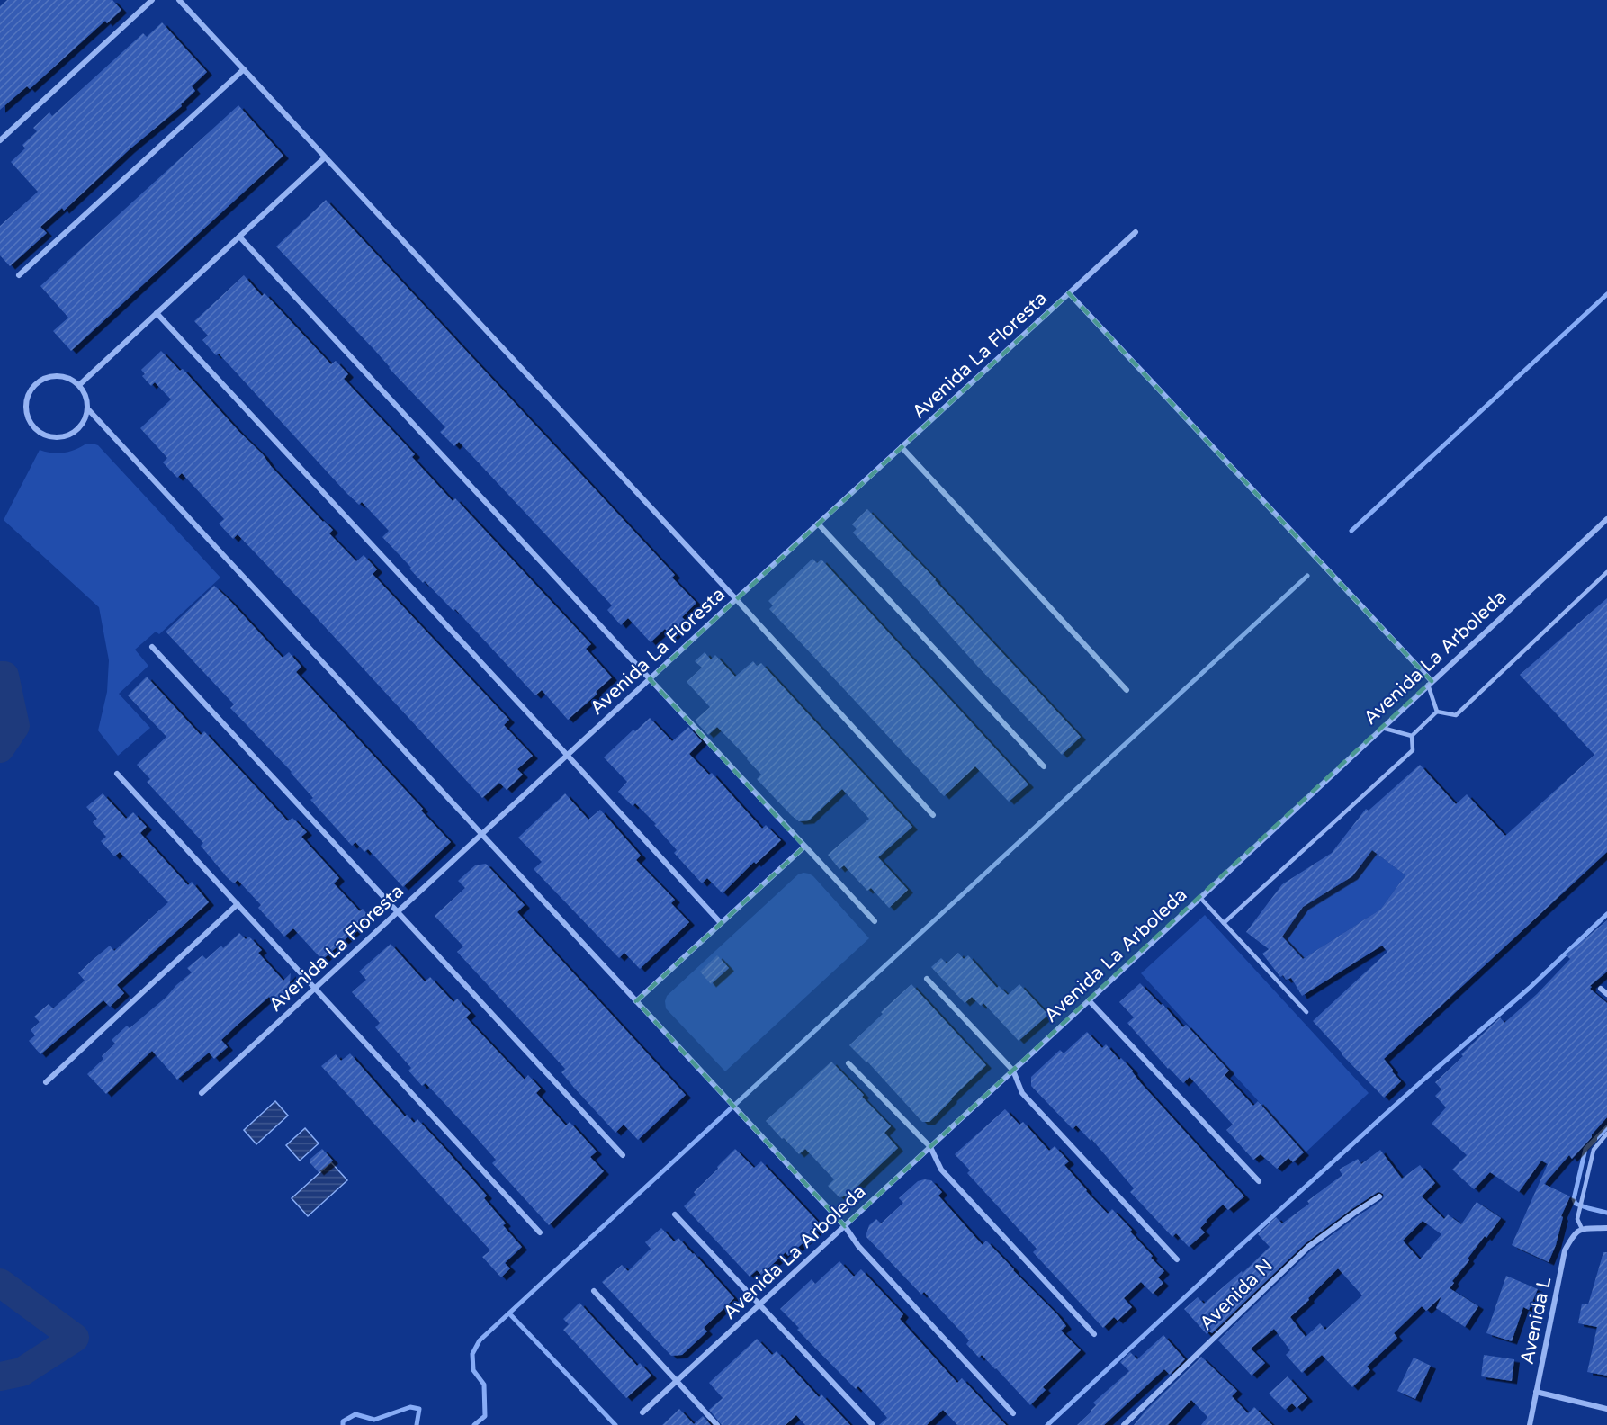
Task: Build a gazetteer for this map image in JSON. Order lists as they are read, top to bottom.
{
  "streets": {
    "street": [
      "Avenida La Floresta",
      "Avenida La Arboleda",
      "Avenida N",
      "Avenida L"
    ]
  }
}
